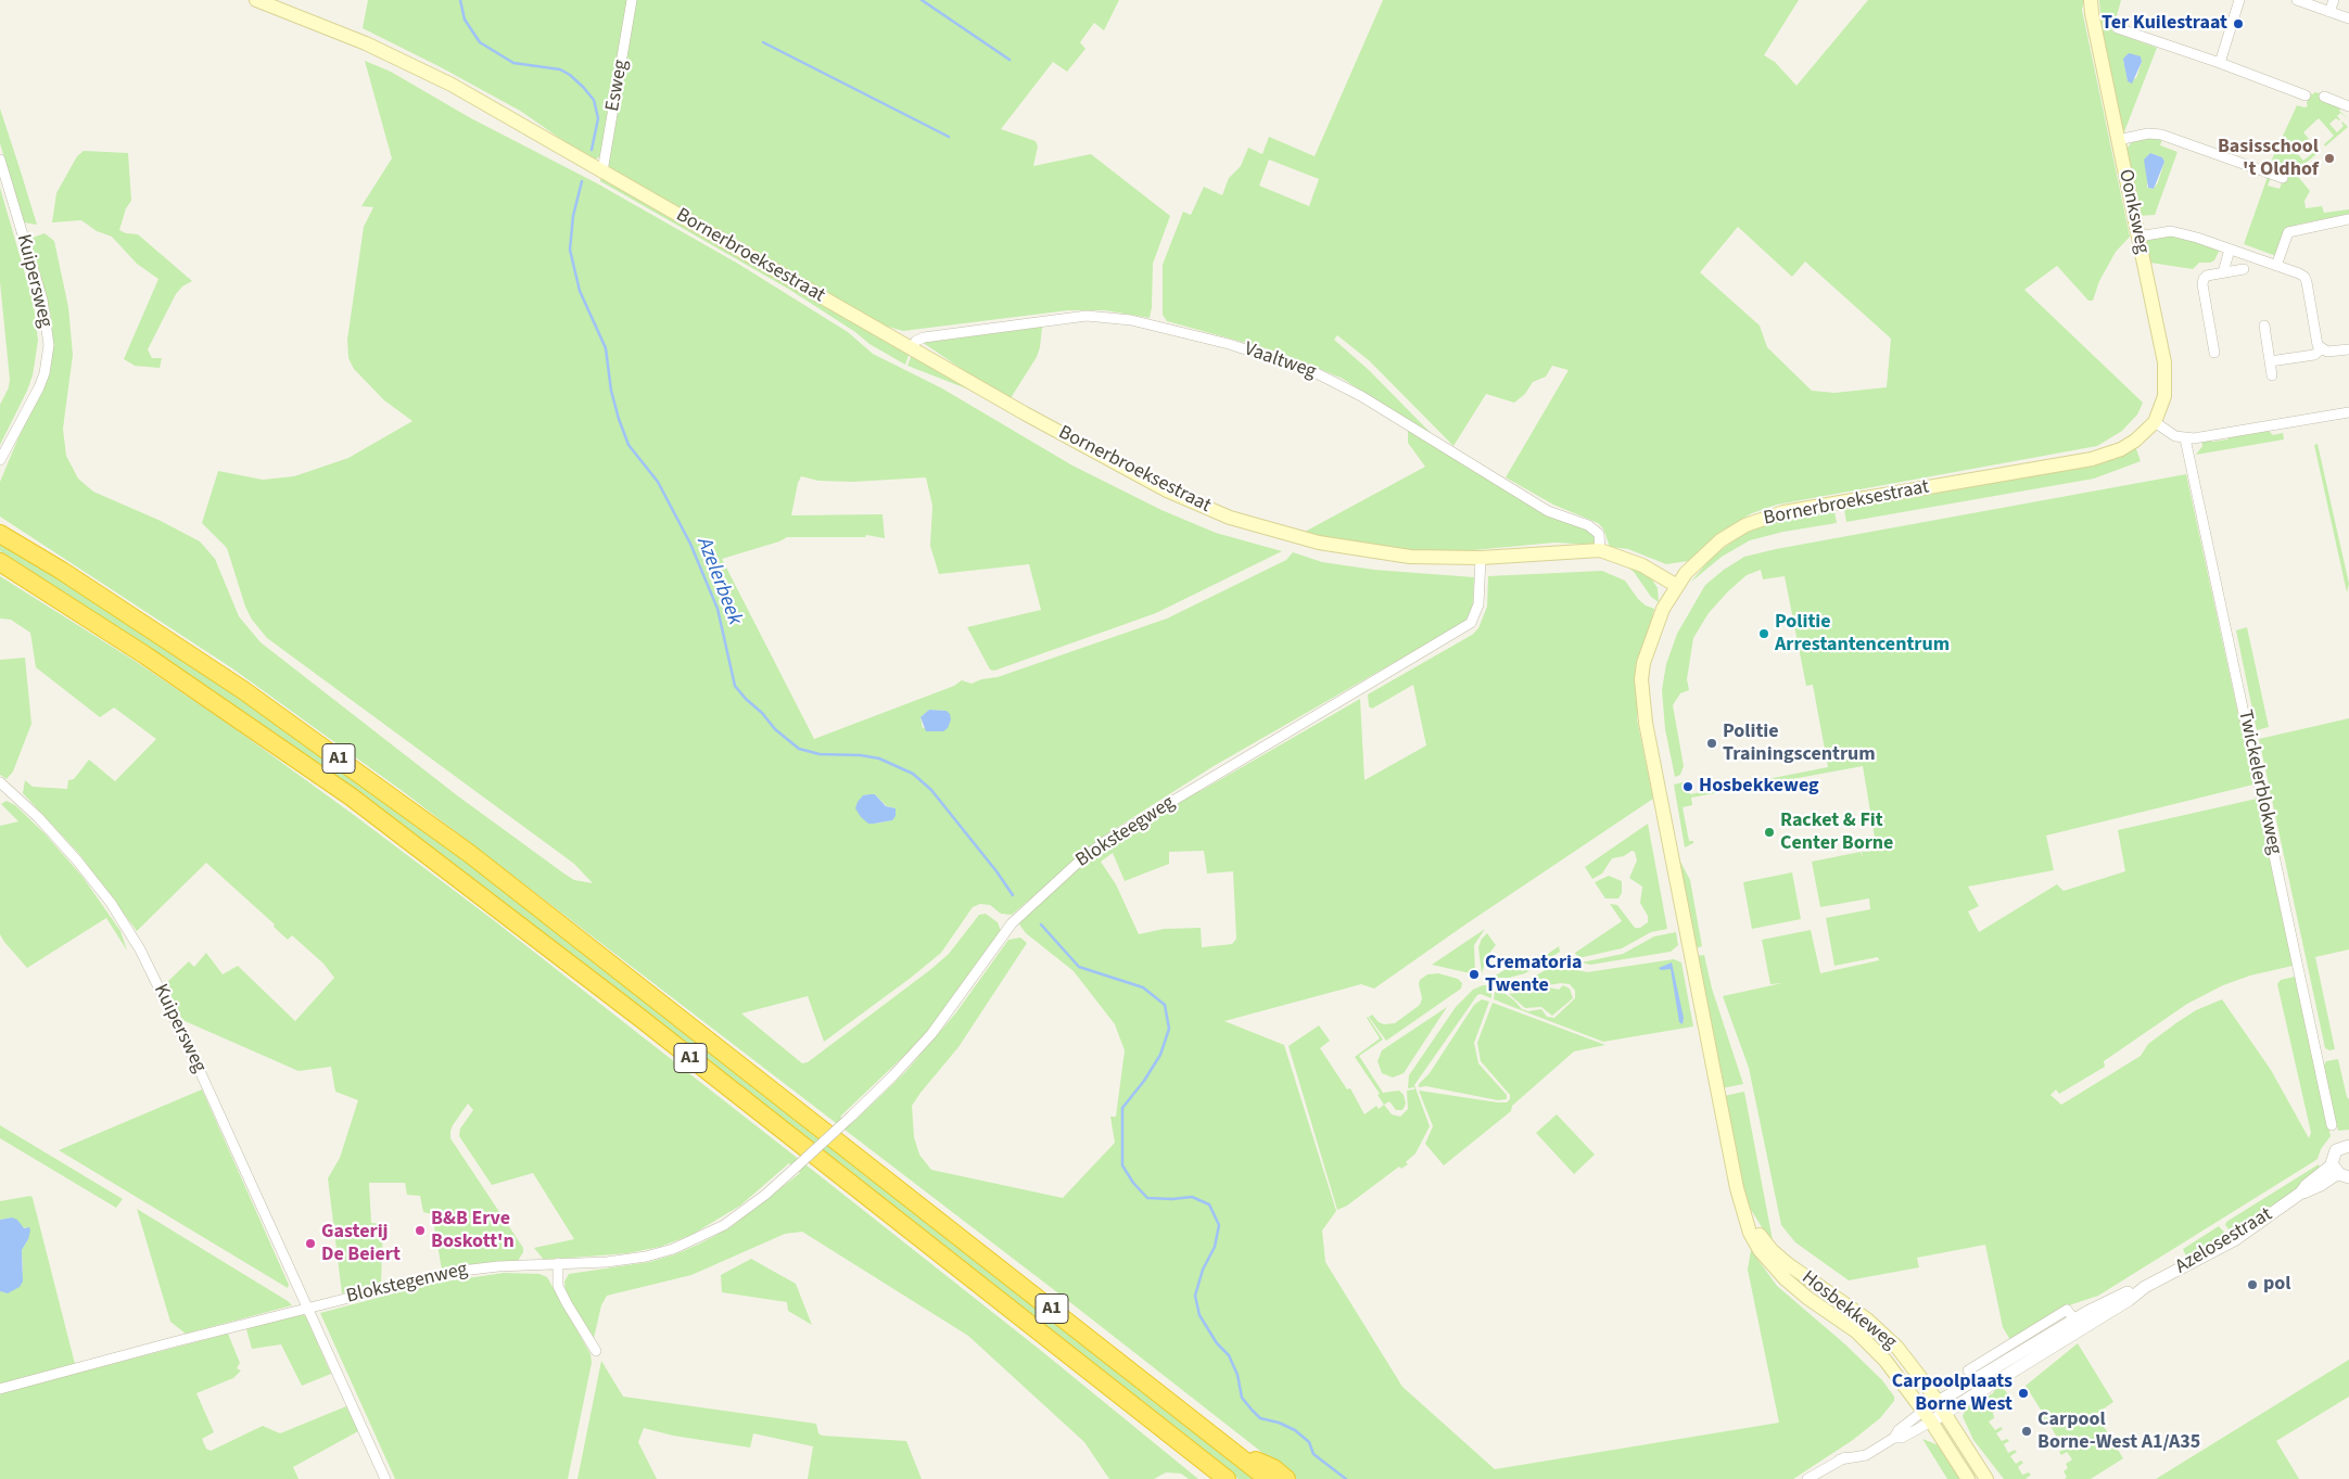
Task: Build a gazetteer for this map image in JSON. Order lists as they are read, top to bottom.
{
  "streets": {
    "highway": ["A1"],
    "main road": ["Oonksweg", "Bornerbroeksestraat", "Hosbekkeweg"],
    "street": [
      "Esweg",
      "Kuipersweg",
      "Vaaltweg",
      "Twickelerblokweg",
      "Bloksteegweg",
      "Azelosestraat",
      "Blokstegenweg"
    ]
  },
  "crossings": [
    ["Esweg", "Bornerbroeksestraat"],
    ["Oonksweg", "Bornerbroeksestraat"],
    ["Bornerbroeksestraat", "Vaaltweg"],
    ["Bornerbroeksestraat", "Bloksteegweg"],
    ["Bornerbroeksestraat", "Hosbekkeweg"],
    ["Kuipersweg", "Blokstegenweg"],
    ["Bloksteegweg", "Blokstegenweg"],
    ["Azelosestraat", "Hosbekkeweg"]
  ],
  "water": ["Azelerbeek"],
  "places": [
    "Ter Kuilestraat",
    "Basisschool 't Oldhof",
    "Politie Arrestantencentrum",
    "Politie Trainingscentrum",
    "Hosbekkeweg",
    "Racket & Fit Center Borne",
    "Crematoria Twente",
    "B&B Erve Boskott'n",
    "Gasterij De Beiert",
    "pol",
    "Carpoolplaats Borne West",
    "Carpool Borne-West A1/A35"
  ]
}
